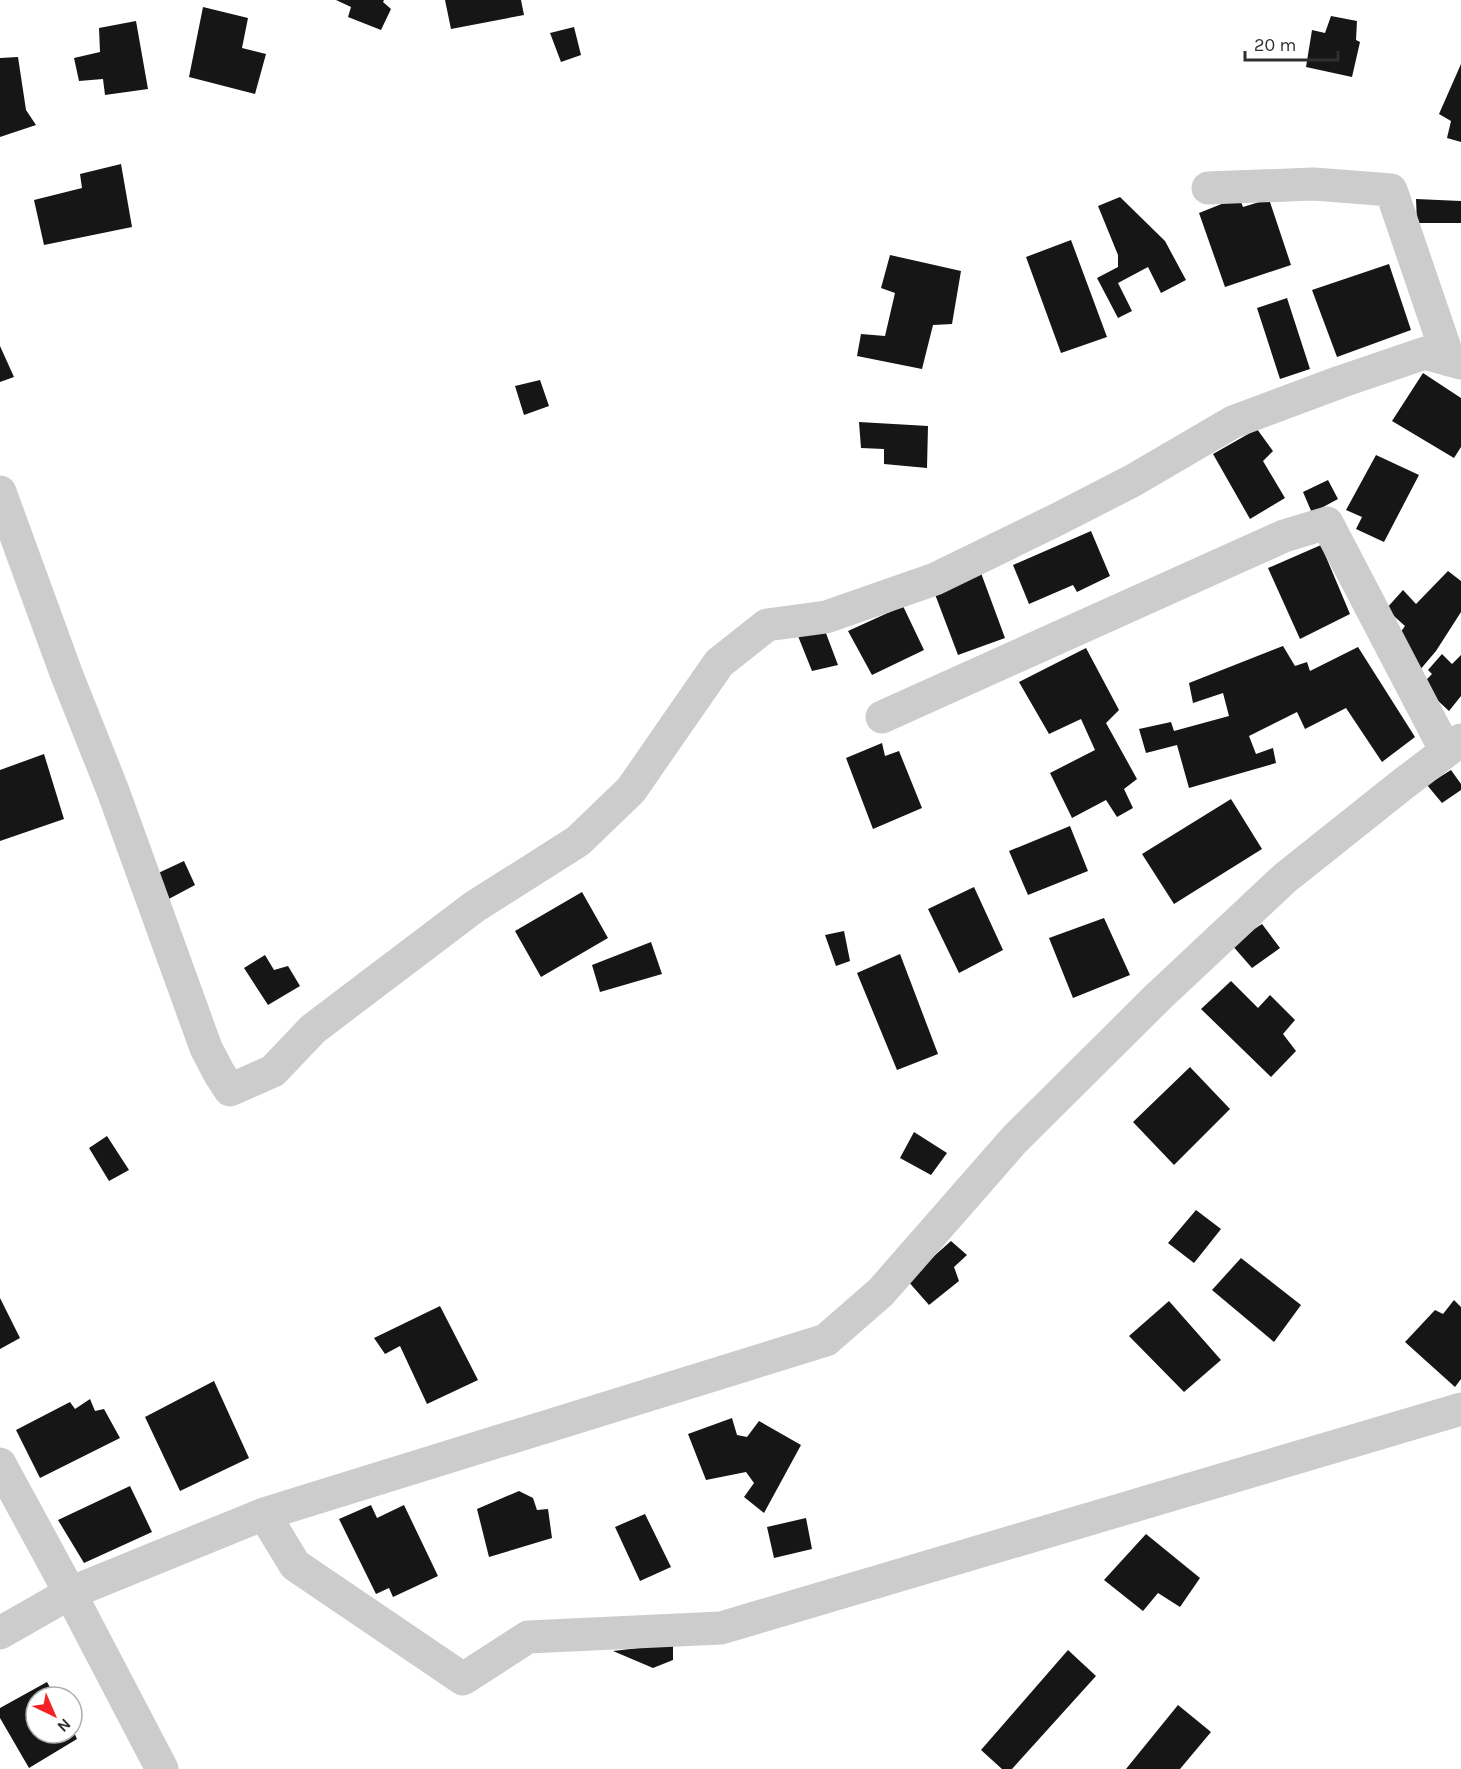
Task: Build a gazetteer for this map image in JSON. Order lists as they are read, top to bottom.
{
  "scale_bar": "20 m",
  "north": "bottom right"
}
